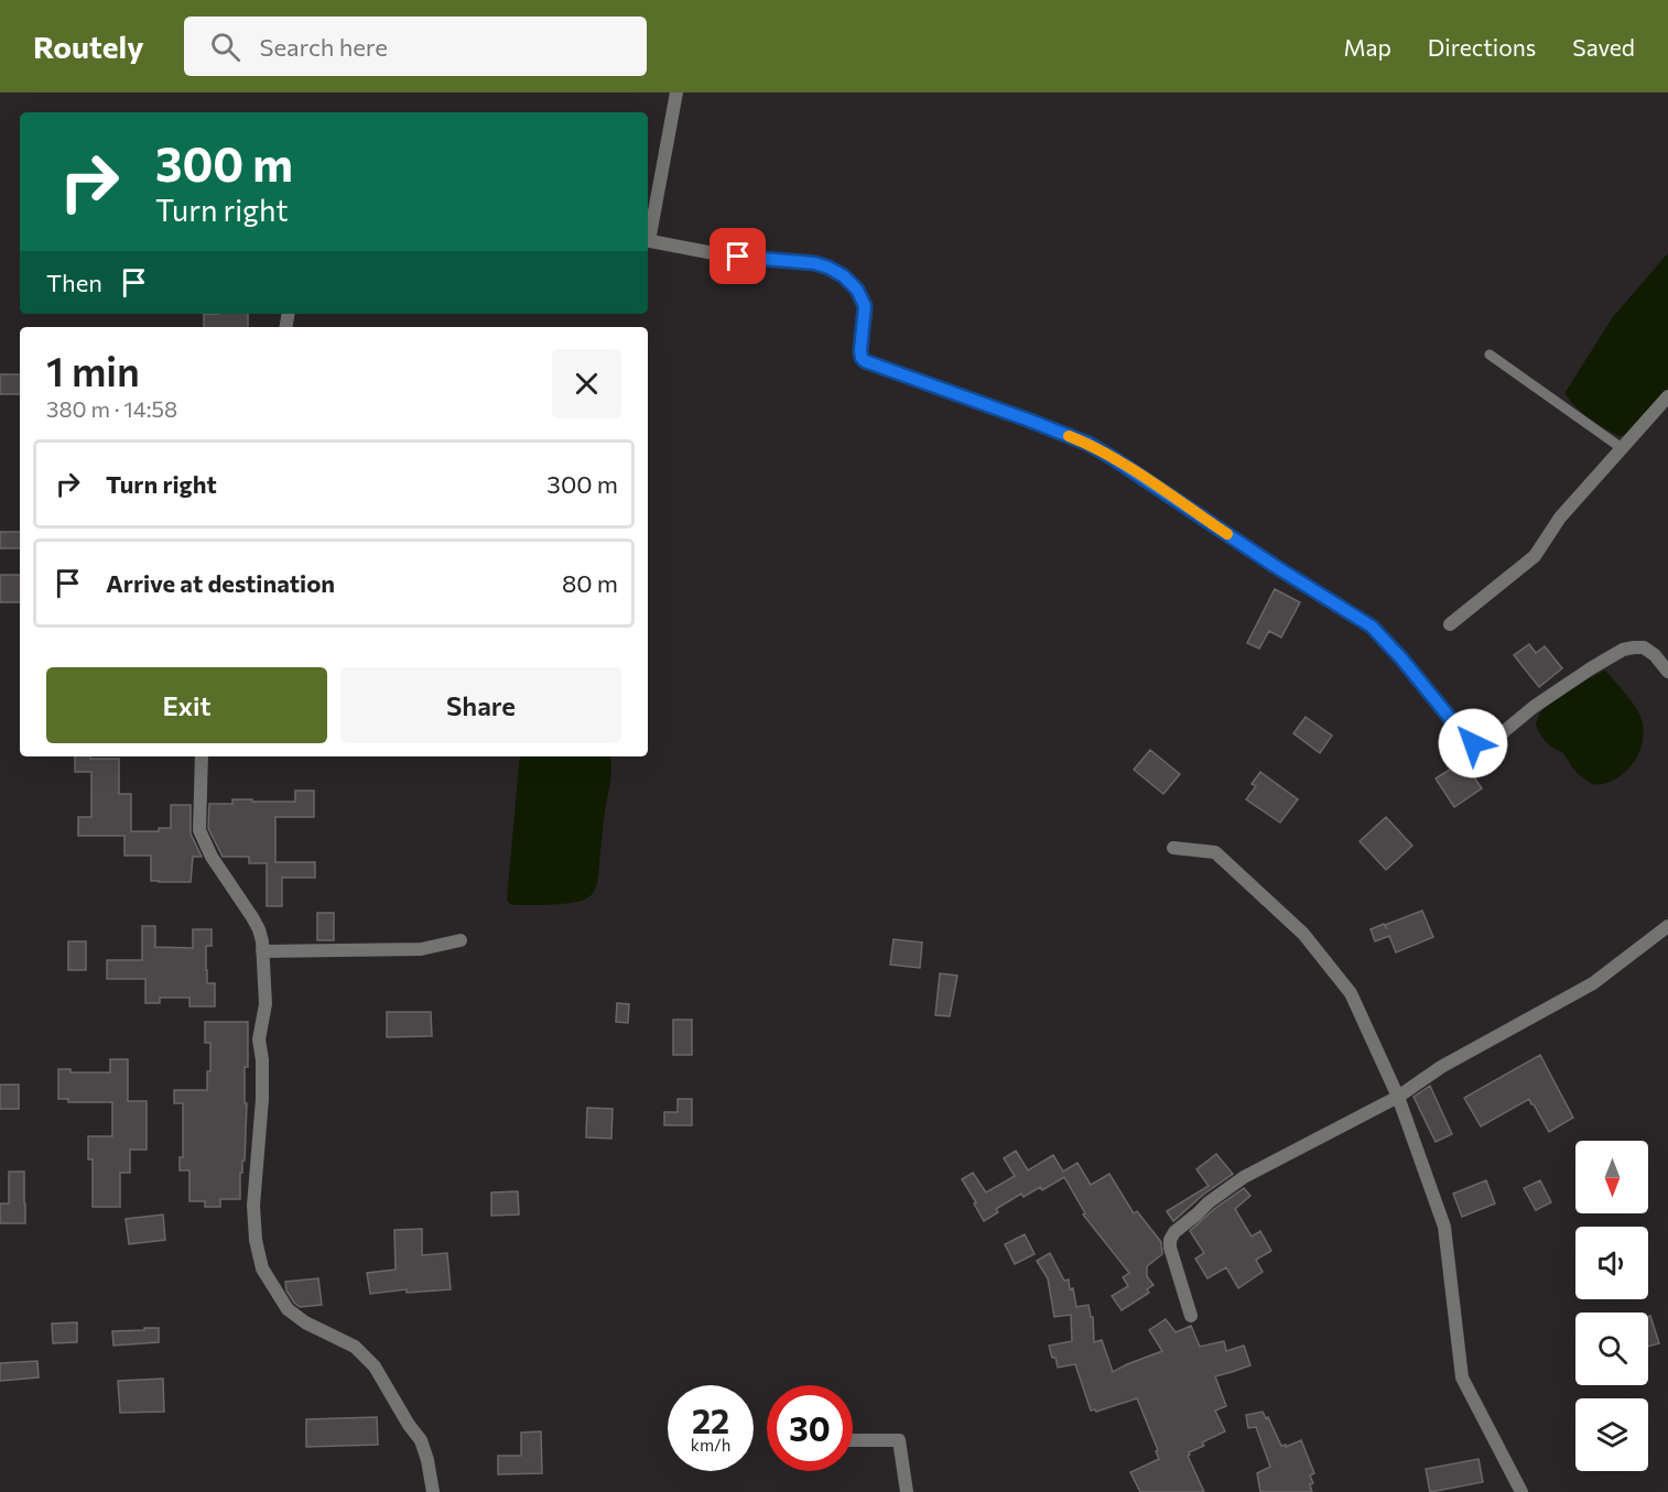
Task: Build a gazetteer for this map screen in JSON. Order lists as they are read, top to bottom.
{
  "north": "bottom",
  "page": {
    "header": "Routely",
    "search": "Search here",
    "nav": ["Map", "Directions", "Saved"],
    "turn": ["300 m", "Turn right"],
    "then": "Then",
    "heading": ["1 min", "380 m · 14:58"],
    "list": [
      {
        "name": "Turn right",
        "value": "300 m"
      },
      {
        "name": "Arrive at destination",
        "value": "80 m"
      }
    ],
    "buttons": ["Exit", "Share"],
    "speed": "22 km/h",
    "limit": "30"
  }
}
